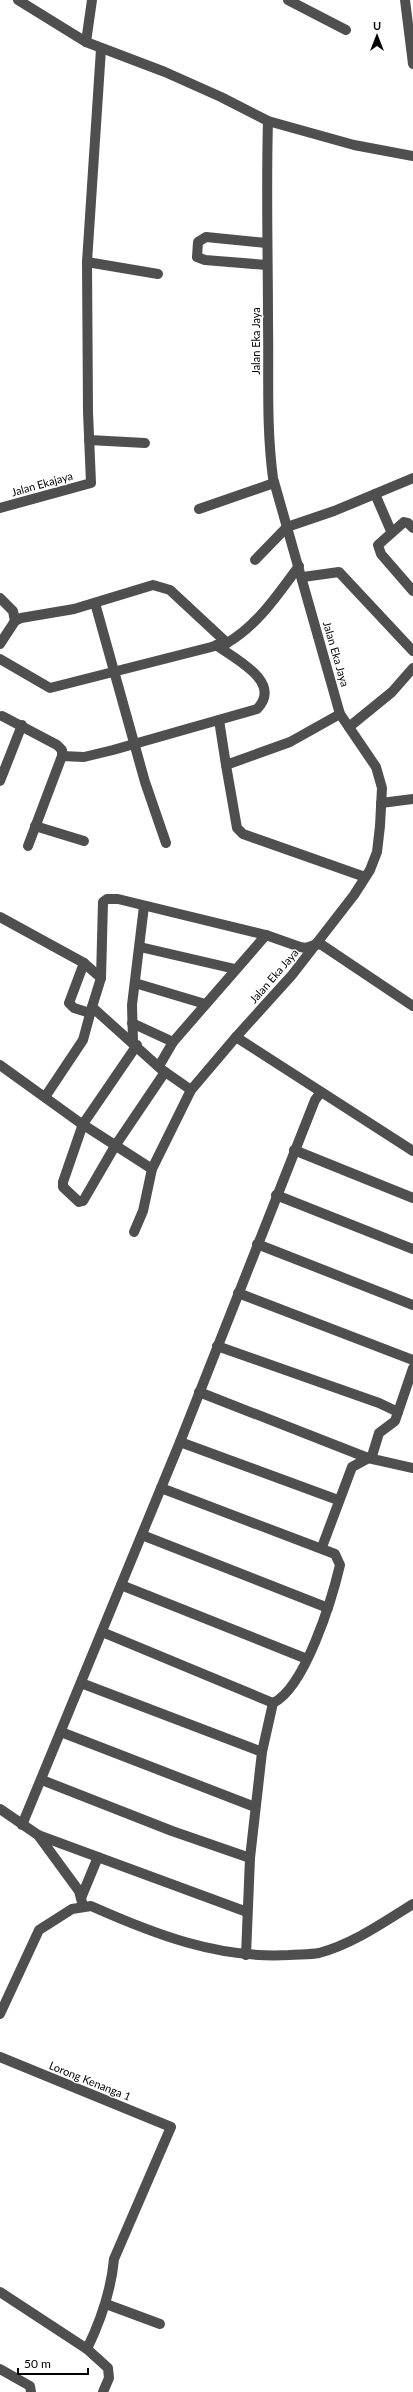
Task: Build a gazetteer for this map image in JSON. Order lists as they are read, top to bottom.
{
  "streets": {
    "street": ["Jalan Eka Jaya", "Jalan Ekajaya", "Lorong Kenanga 1"]
  },
  "scale_bar": "50 m",
  "north": "top"
}
